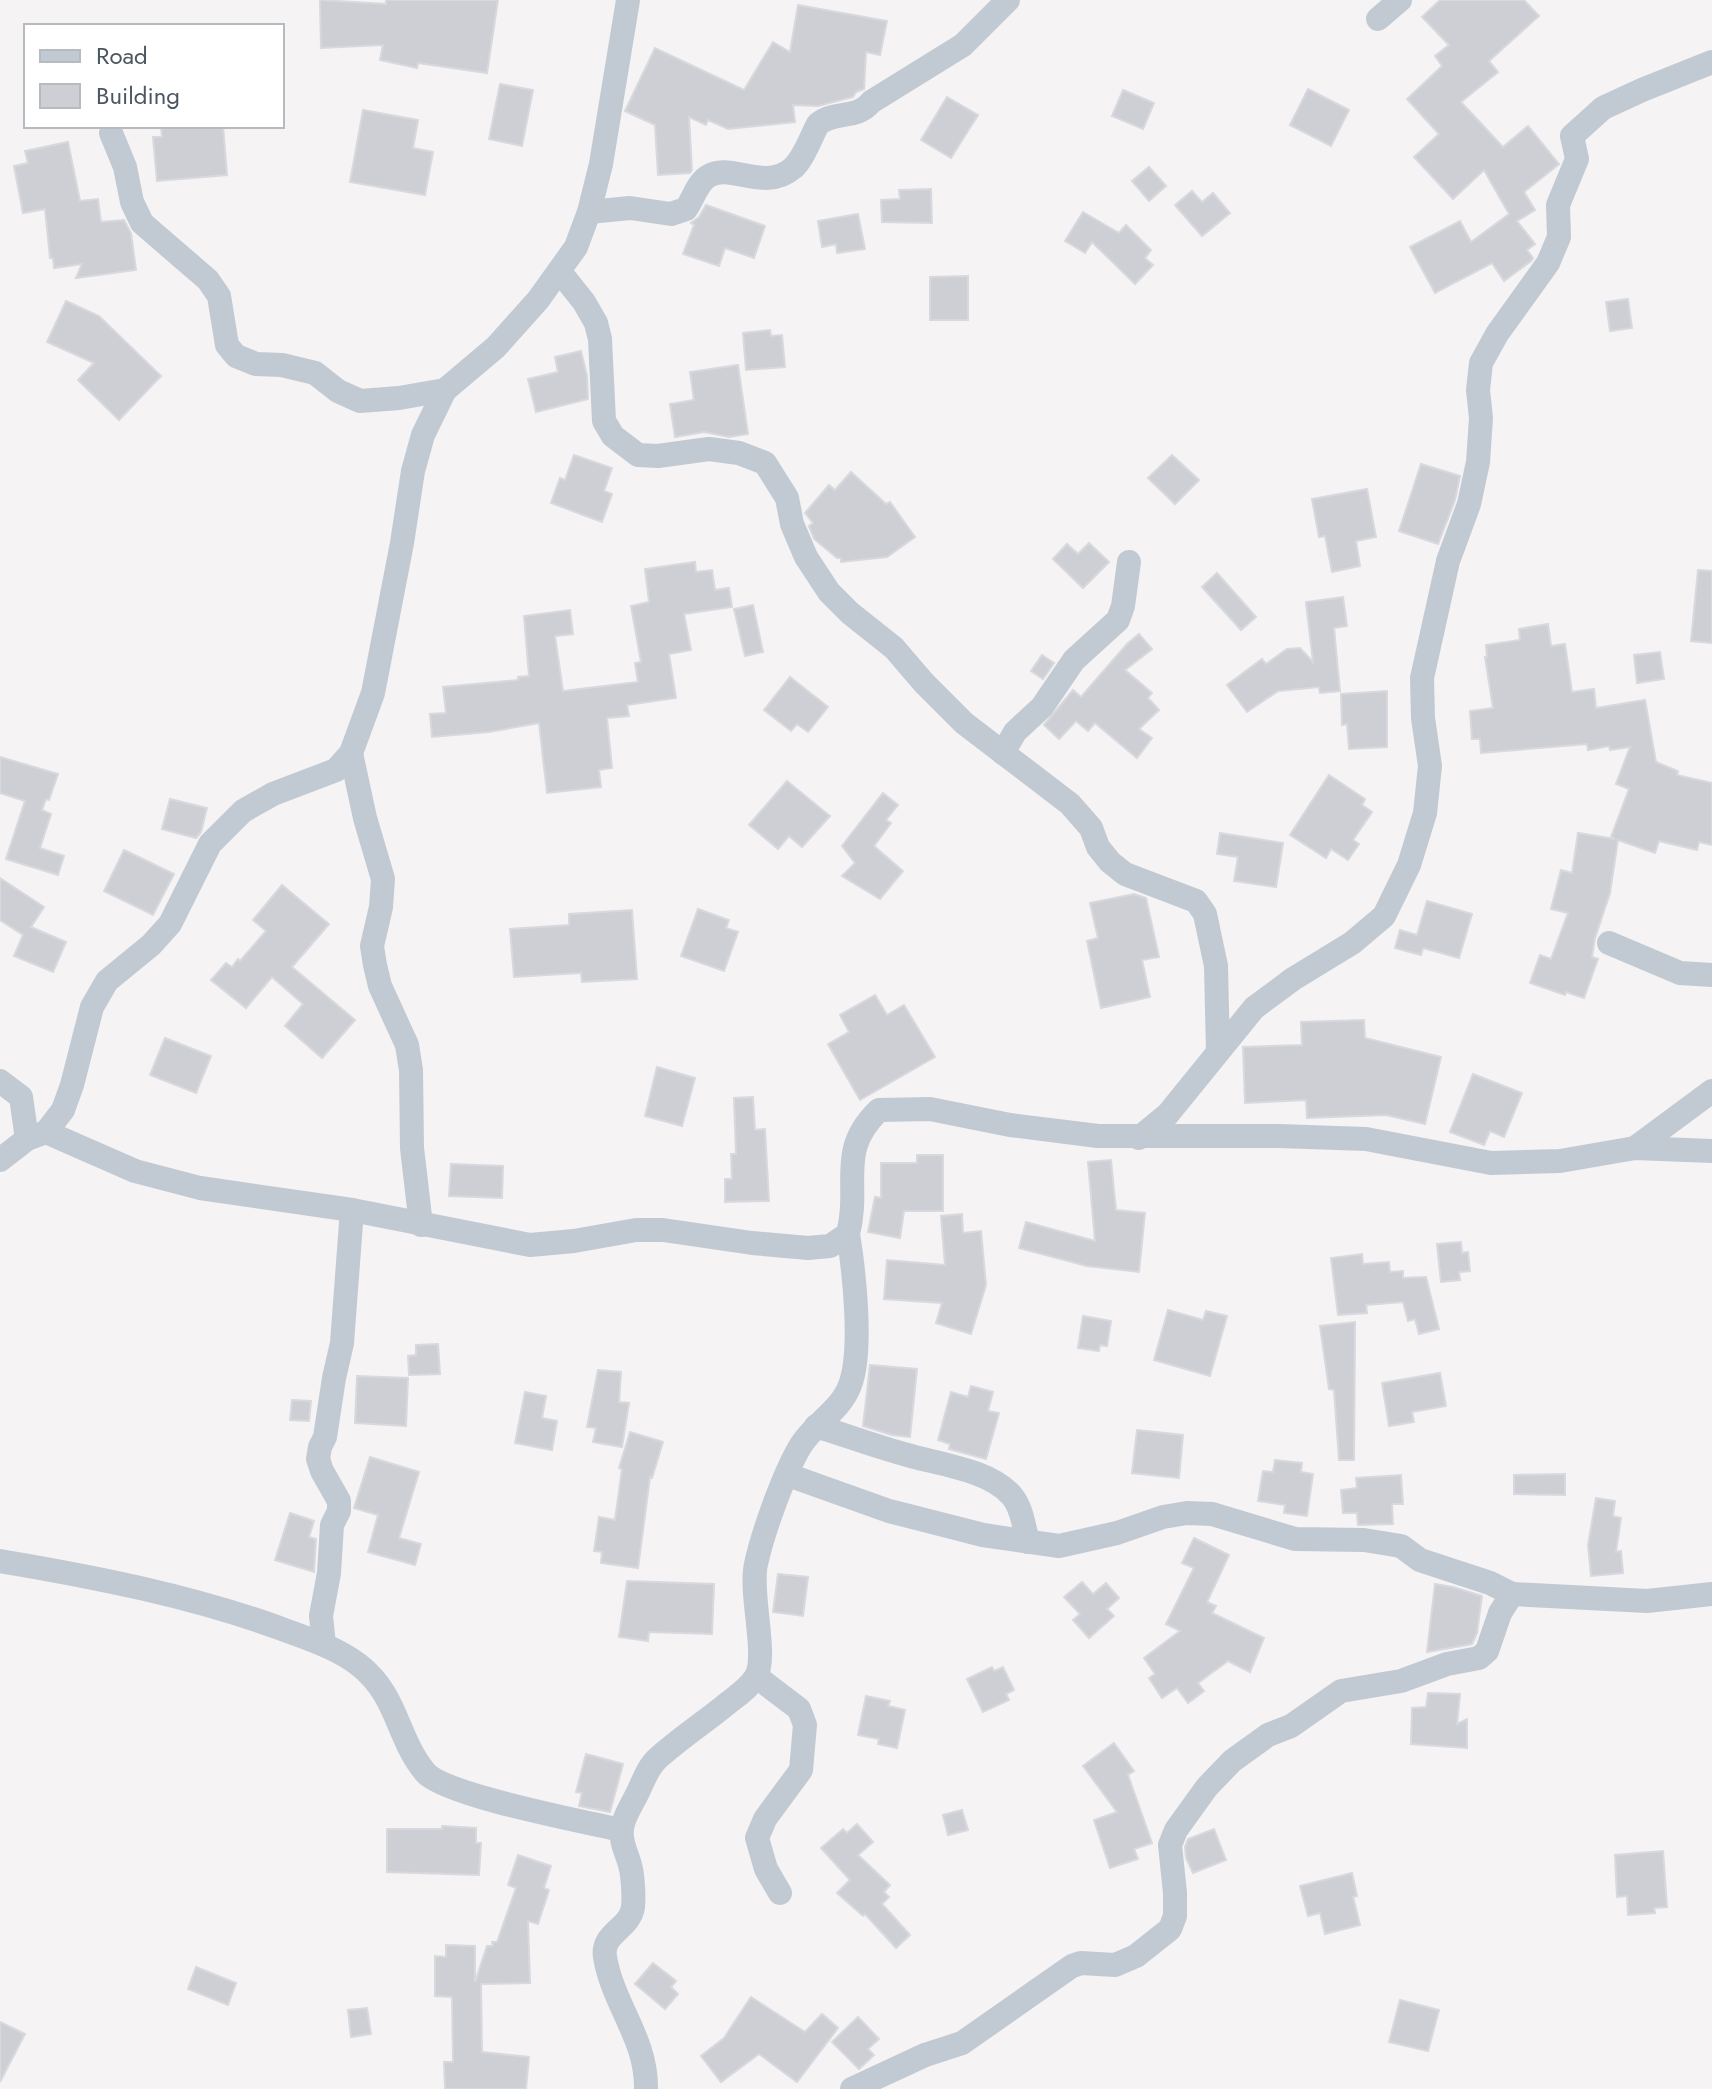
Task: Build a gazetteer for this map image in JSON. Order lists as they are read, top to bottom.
{
  "legend": ["Road", "Building"]
}
